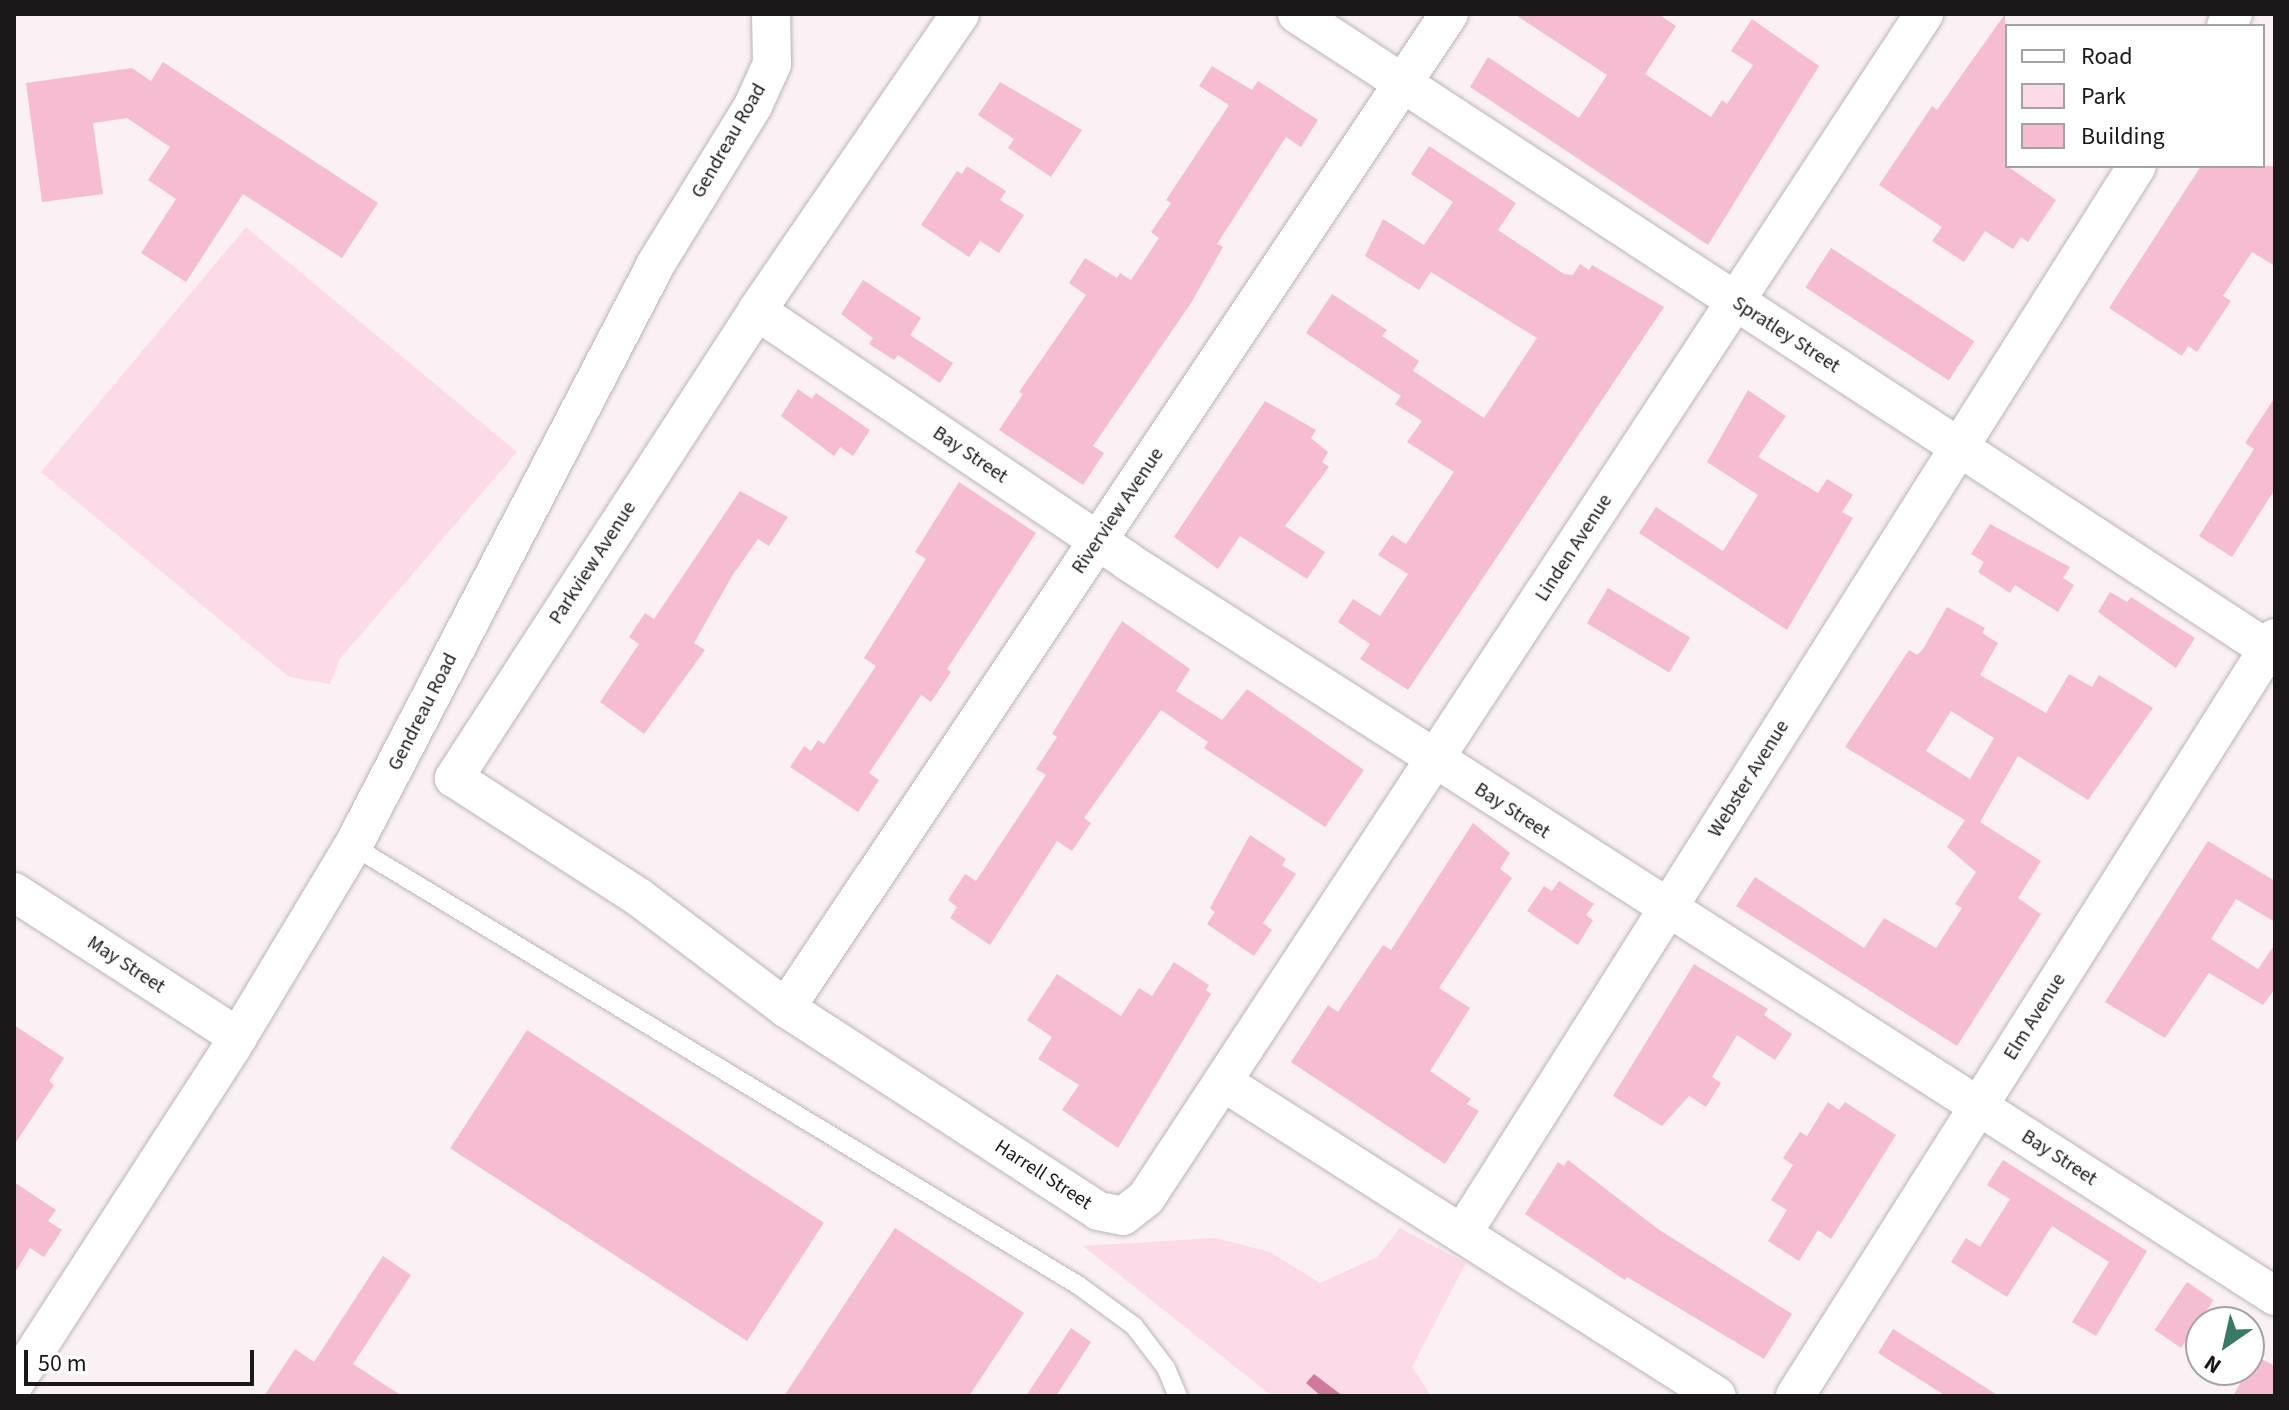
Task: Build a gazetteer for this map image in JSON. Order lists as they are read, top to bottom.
{
  "streets": {
    "street": [
      "Gendreau Road",
      "Spratley Street",
      "Bay Street",
      "Riverview Avenue",
      "Linden Avenue",
      "Parkview Avenue",
      "Webster Avenue",
      "May Street",
      "Elm Avenue",
      "Harrell Street"
    ]
  },
  "crossings": [
    ["Gendreau Road", "May Street"],
    ["Spratley Street", "Riverview Avenue"],
    ["Spratley Street", "Linden Avenue"],
    ["Spratley Street", "Webster Avenue"],
    ["Spratley Street", "Elm Avenue"],
    ["Bay Street", "Riverview Avenue"],
    ["Bay Street", "Linden Avenue"],
    ["Bay Street", "Parkview Avenue"],
    ["Bay Street", "Webster Avenue"],
    ["Bay Street", "Elm Avenue"],
    ["Riverview Avenue", "Parkview Avenue"],
    ["Riverview Avenue", "Harrell Street"],
    ["Linden Avenue", "Harrell Street"],
    ["Parkview Avenue", "Harrell Street"]
  ],
  "legend": ["Road", "Park", "Building"],
  "scale_bar": "50 m",
  "north": "bottom left"
}
